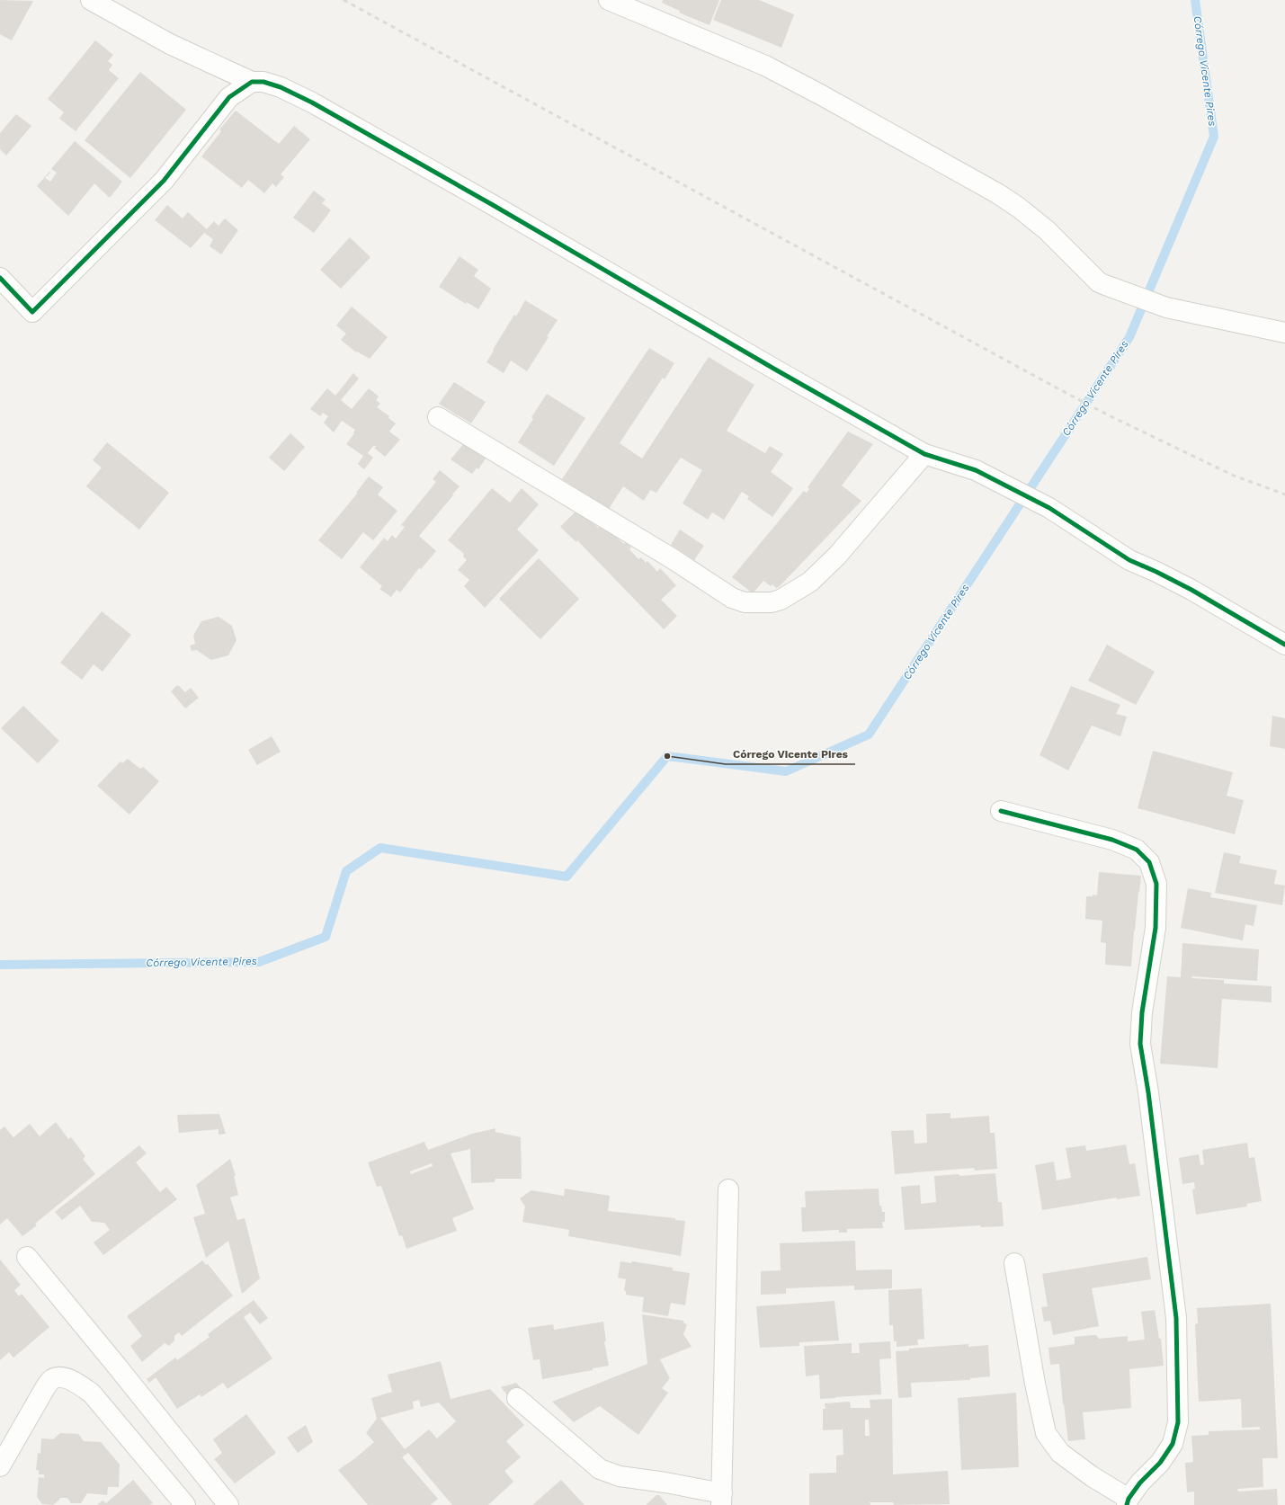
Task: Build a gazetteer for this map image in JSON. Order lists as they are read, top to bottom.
{
  "water": ["Córrego Vicente Pires"],
  "places": ["Córrego Vicente Pires"]
}
